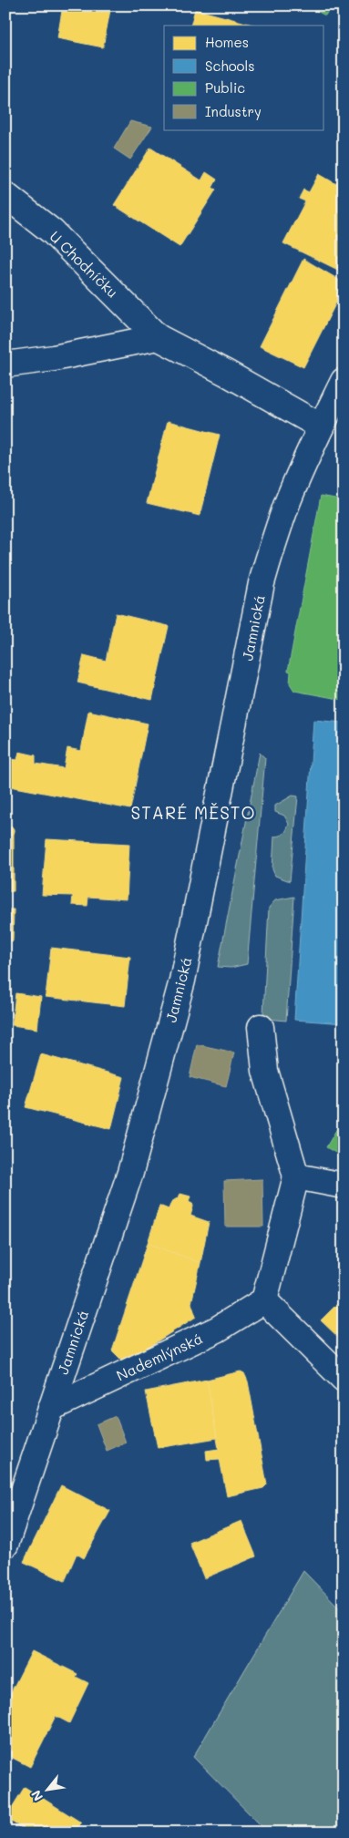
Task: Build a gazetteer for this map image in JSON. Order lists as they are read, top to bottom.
{
  "streets": {
    "main road": ["U Chodníčku", "Jamnická", "Nademlýnská"]
  },
  "crossings": [
    ["Jamnická", "Nademlýnská"]
  ],
  "districts": ["STARÉ MĚSTO"],
  "legend": [
    "Homes",
    "Schools",
    "Public",
    "Industry"
  ],
  "north": "bottom left"
}
